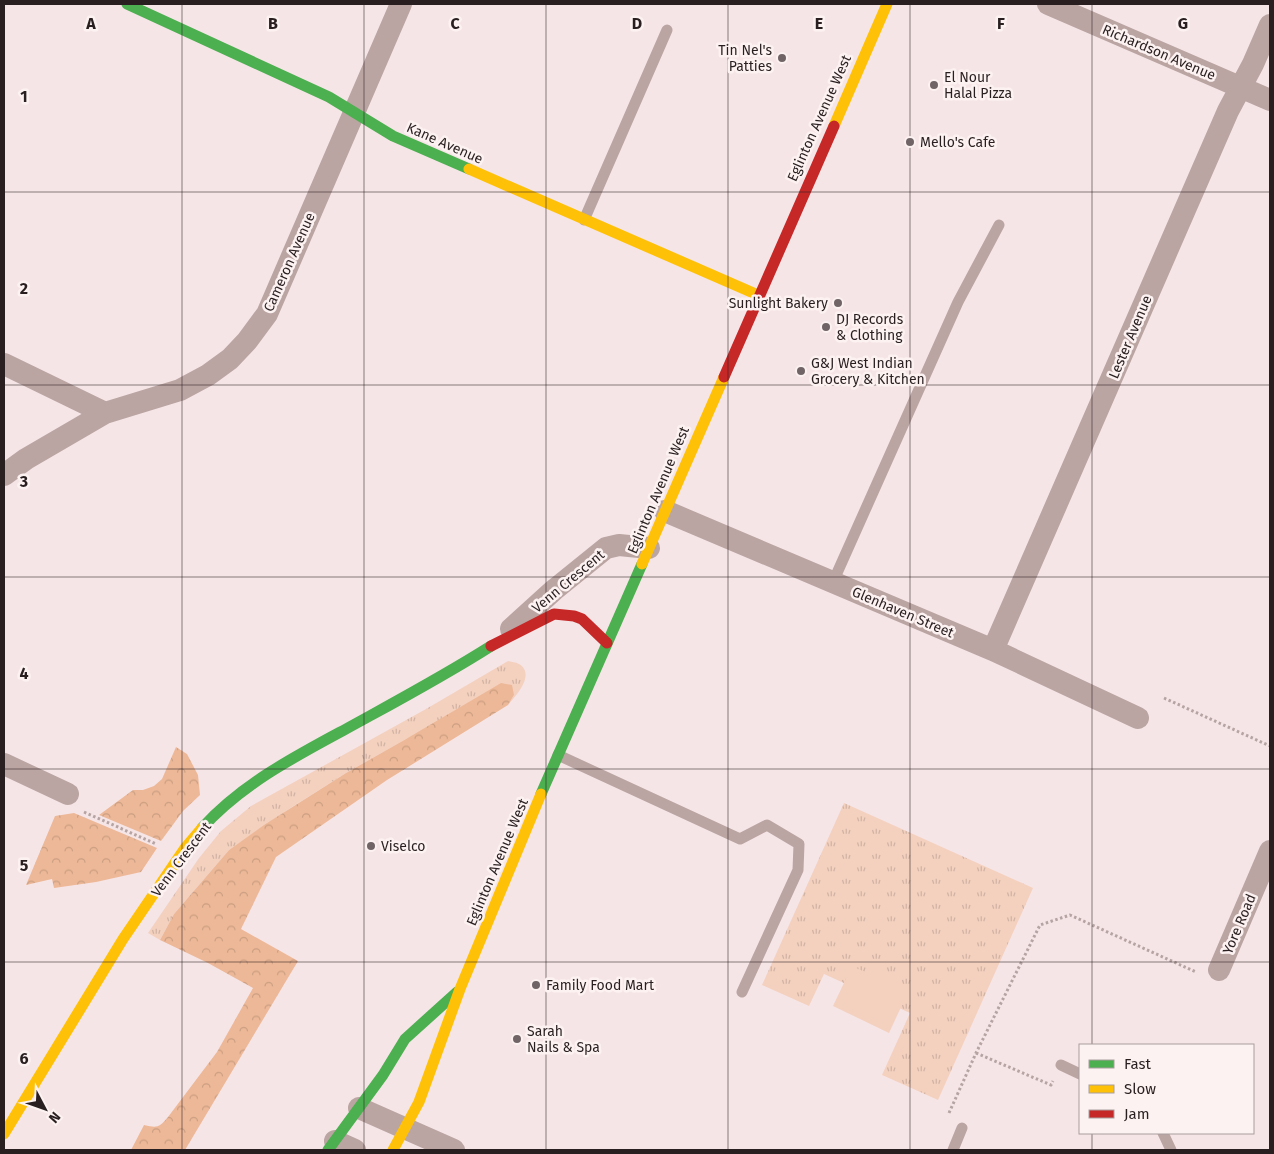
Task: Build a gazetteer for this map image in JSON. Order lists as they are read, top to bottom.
{
  "streets": {
    "street": [
      "Richardson Avenue",
      "Eglinton Avenue West",
      "Kane Avenue",
      "Cameron Avenue",
      "Lester Avenue",
      "Venn Crescent",
      "Glenhaven Street",
      "Yore Road"
    ]
  },
  "crossings": [
    ["Richardson Avenue", "Lester Avenue"],
    ["Eglinton Avenue West", "Kane Avenue"],
    ["Eglinton Avenue West", "Venn Crescent"],
    ["Eglinton Avenue West", "Glenhaven Street"],
    ["Kane Avenue", "Cameron Avenue"],
    ["Lester Avenue", "Glenhaven Street"]
  ],
  "places": [
    "Tin Nel's Patties",
    "El Nour Halal Pizza",
    "Mello's Cafe",
    "Sunlight Bakery",
    "DJ Records & Clothing",
    "G&J West Indian Grocery & Kitchen",
    "Viselco",
    "Family Food Mart",
    "Sarah Nails & Spa"
  ],
  "legend": ["Fast", "Slow", "Jam"],
  "north": "bottom right",
  "grid": {
    "columns": [
      "A",
      "B",
      "C",
      "D",
      "E",
      "F",
      "G"
    ],
    "rows": [
      "1",
      "2",
      "3",
      "4",
      "5",
      "6"
    ]
  }
}
